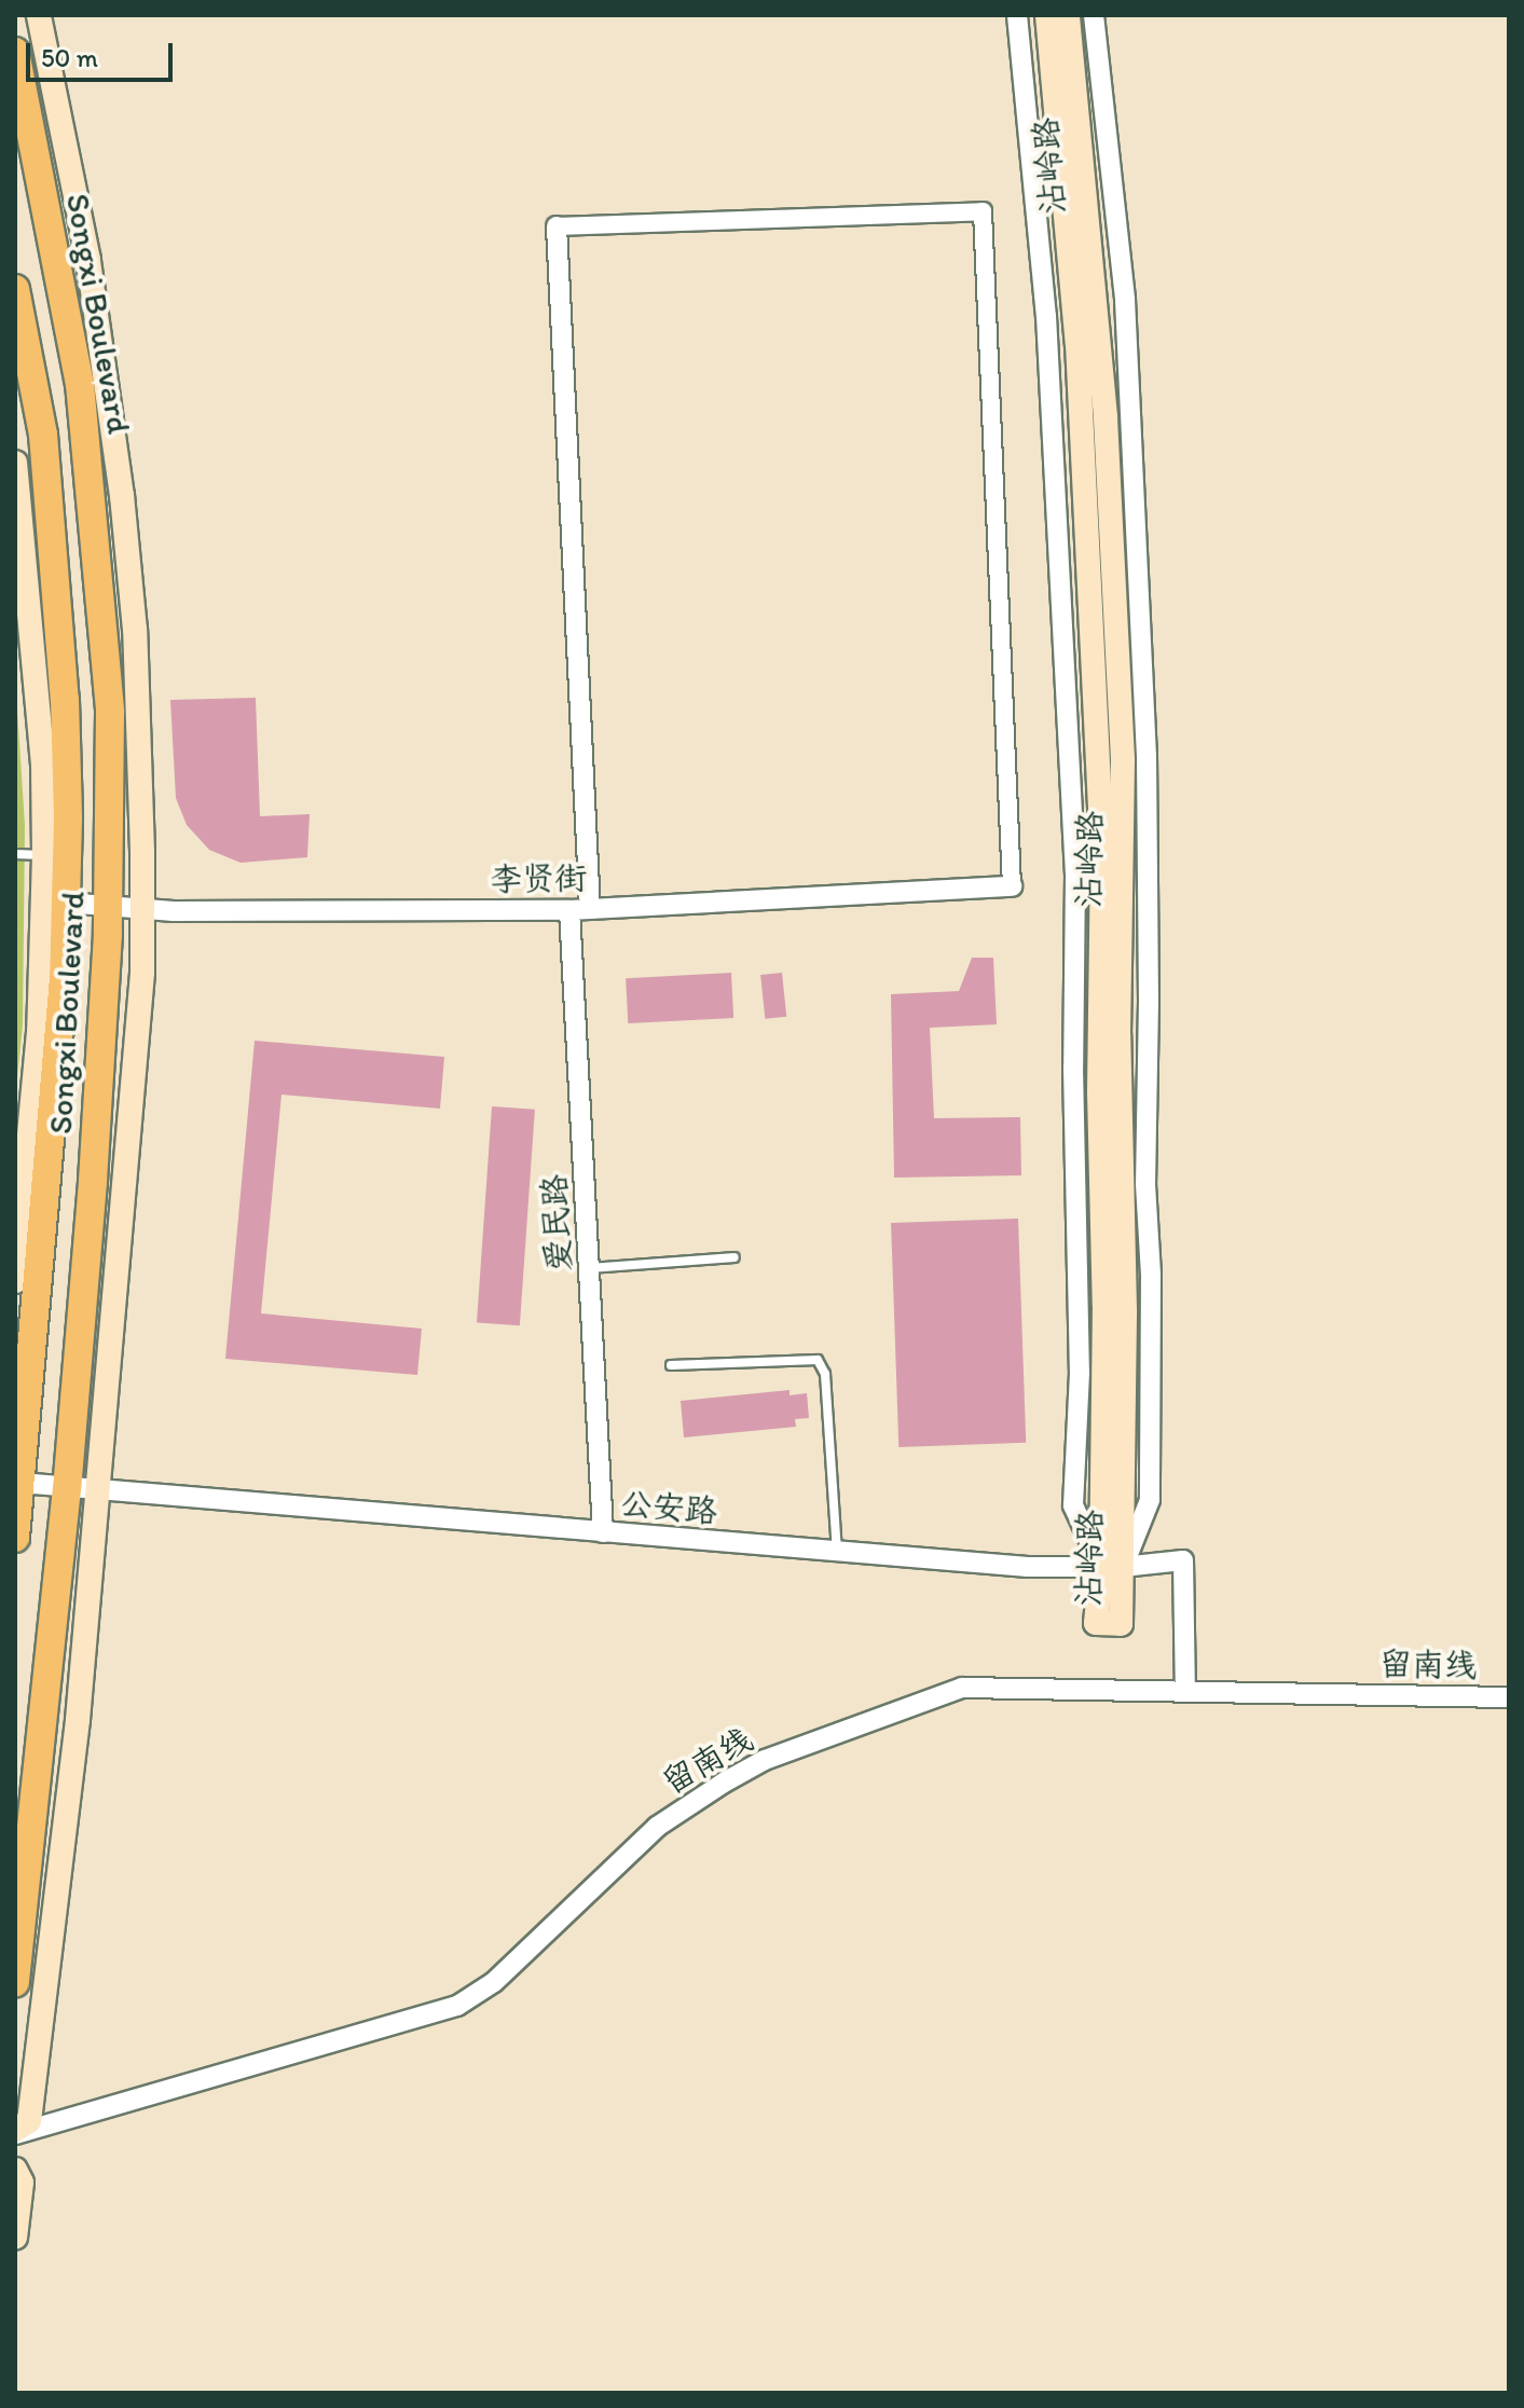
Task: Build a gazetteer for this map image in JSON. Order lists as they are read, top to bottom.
{
  "streets": {
    "highway": ["Songxi Boulevard"],
    "main road": ["沾岭路"],
    "street": [
      "李贤街",
      "爱民路",
      "公安路",
      "留南线"
    ]
  },
  "crossings": [
    ["沾岭路", "公安路"],
    ["Songxi Boulevard", "李贤街"],
    ["Songxi Boulevard", "公安路"],
    ["李贤街", "爱民路"],
    ["爱民路", "公安路"],
    ["公安路", "留南线"]
  ],
  "scale_bar": "50 m"
}
